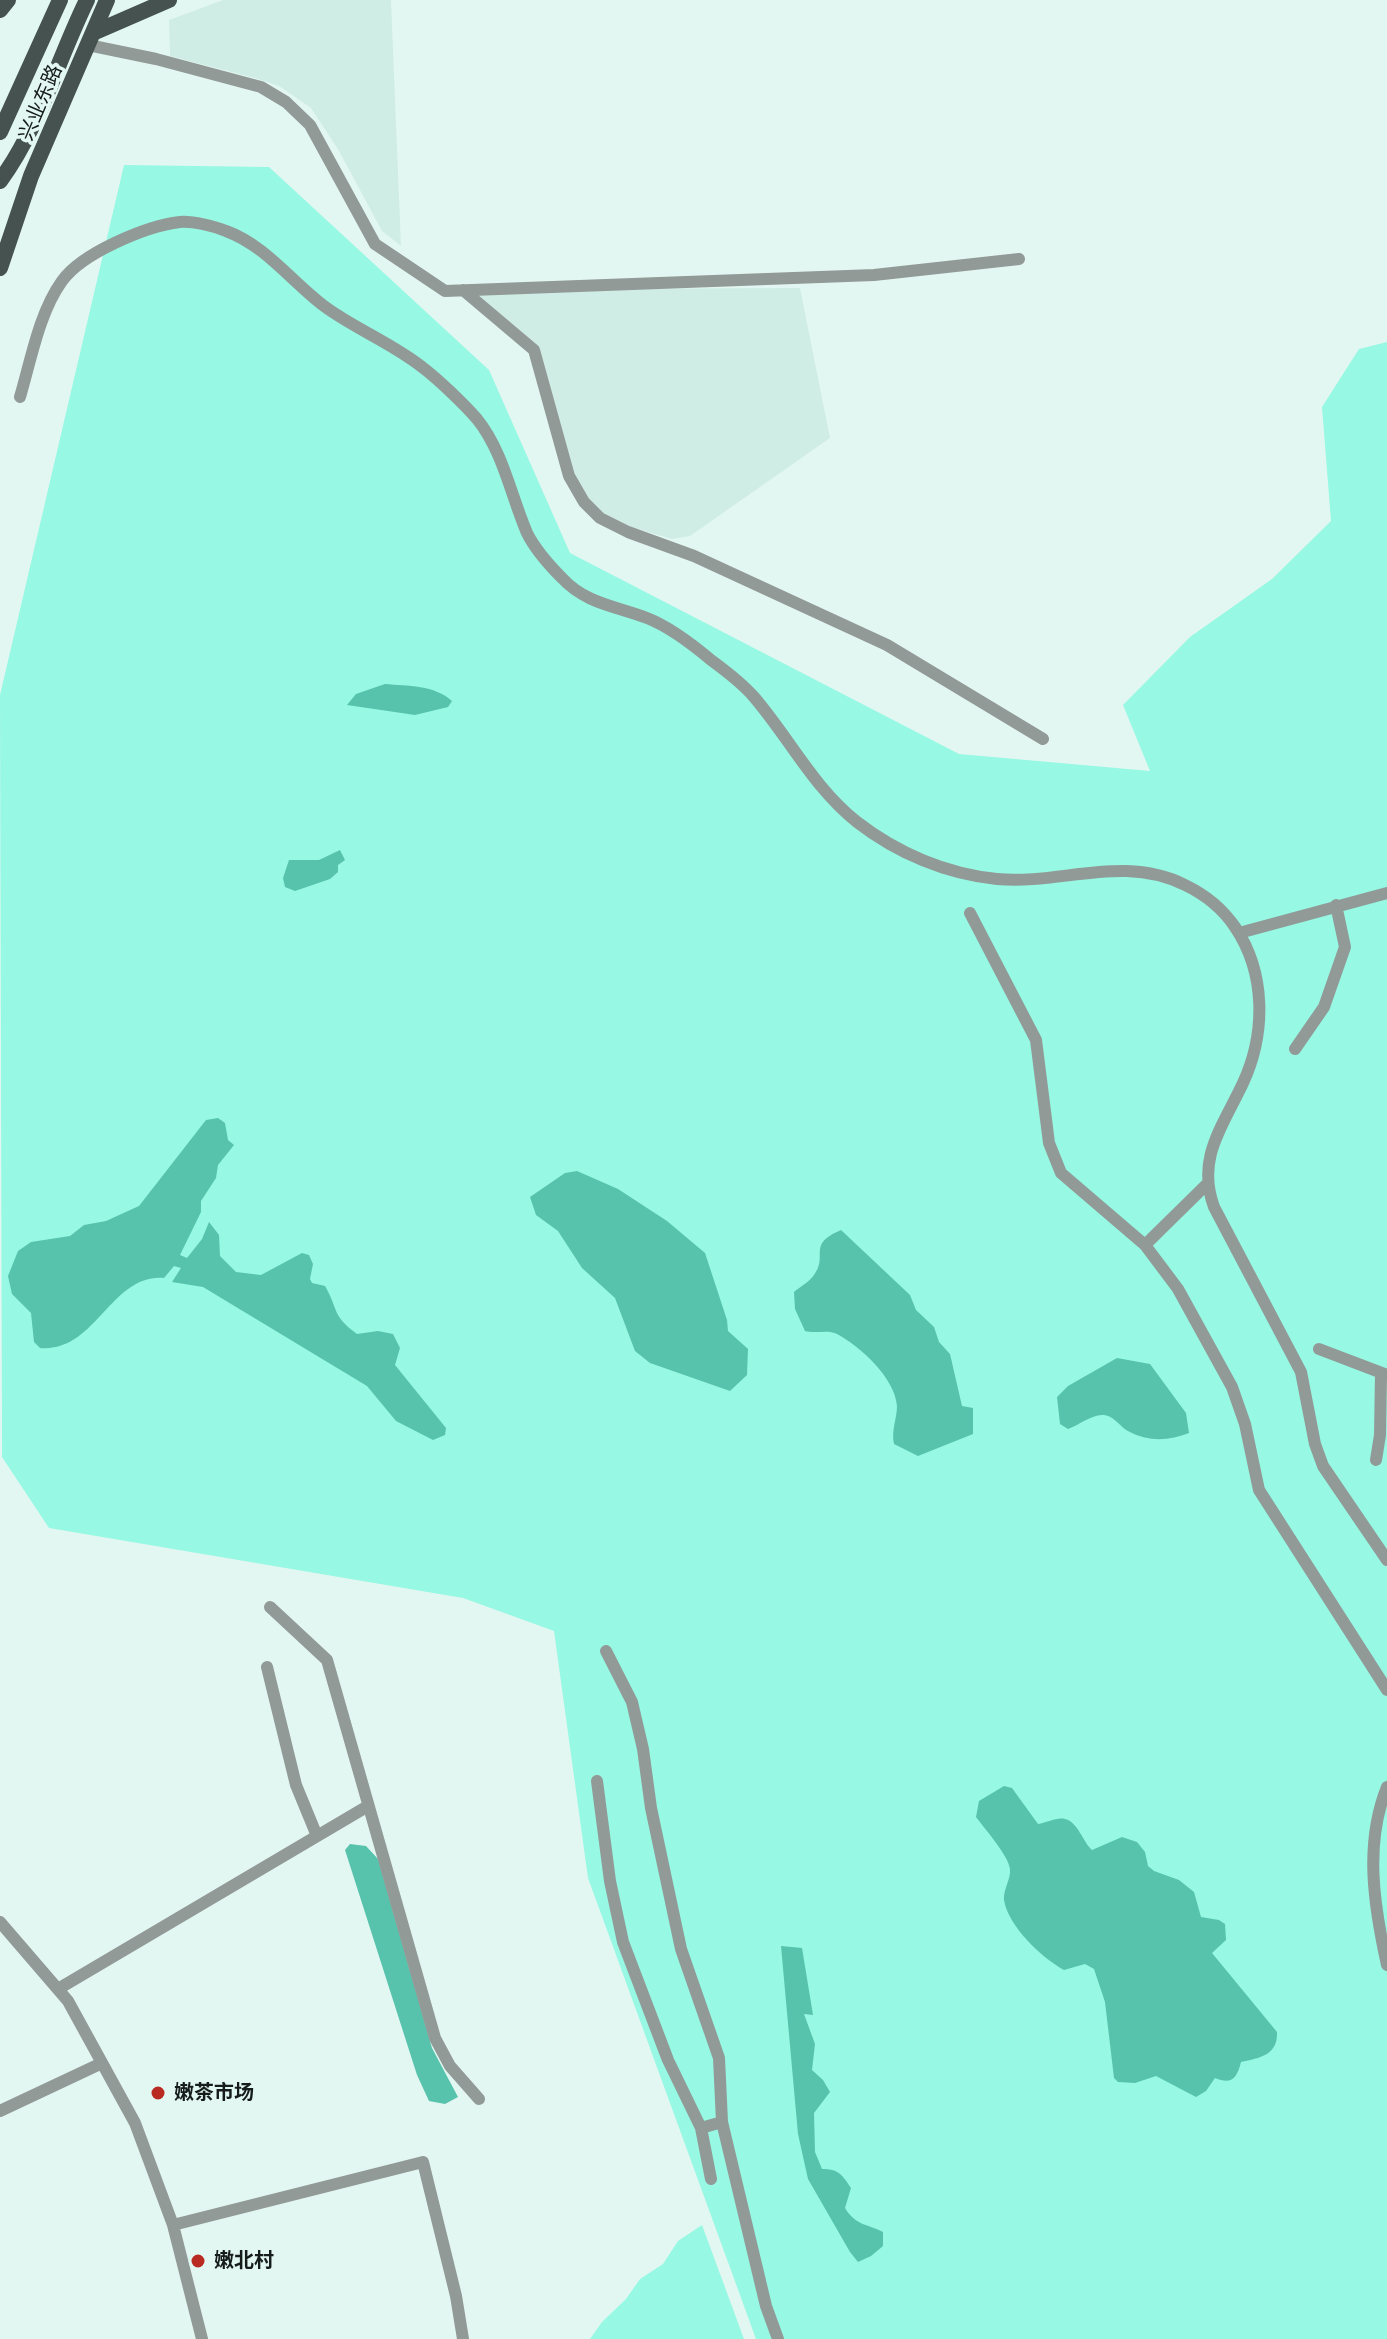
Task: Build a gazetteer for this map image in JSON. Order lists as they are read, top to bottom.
{
  "streets": {
    "main road": ["兴业东路"]
  },
  "places": ["嫩茶市场", "嫩北村"]
}
